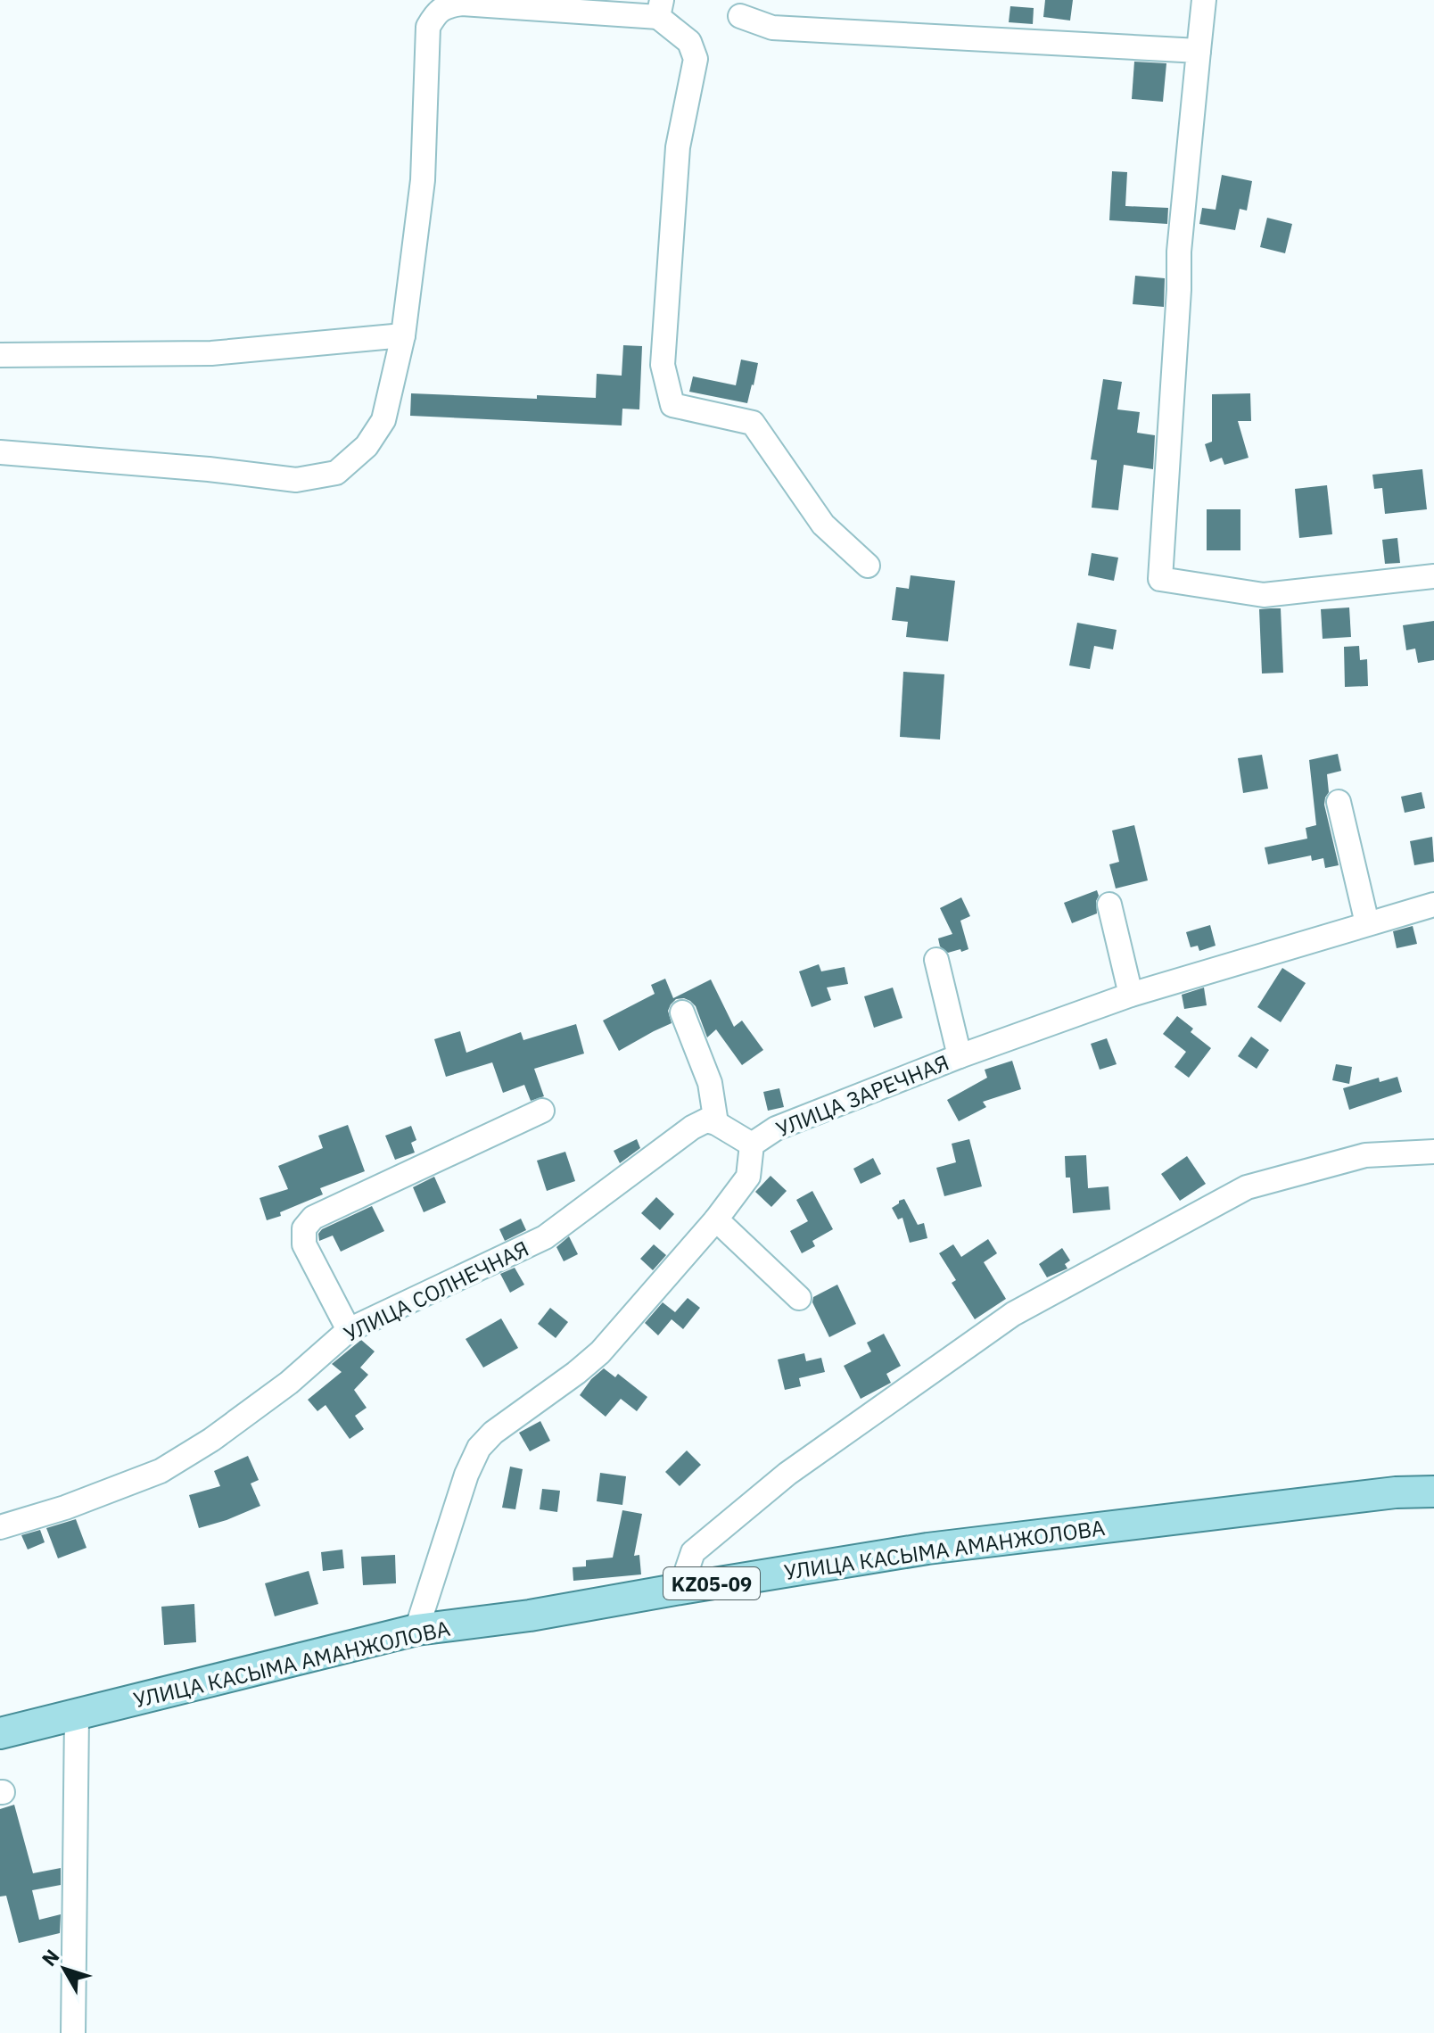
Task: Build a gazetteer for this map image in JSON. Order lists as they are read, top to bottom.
{
  "streets": {
    "main road": ["УЛИЦА КАСЫМА АМАНЖОЛОВА", "KZ05-09"],
    "street": ["УЛИЦА ЗАРЕЧНАЯ", "УЛИЦА СОЛНЕЧНАЯ"]
  },
  "crossings": [
    ["УЛИЦА ЗАРЕЧНАЯ", "УЛИЦА КАСЫМА АМАНЖОЛОВА"]
  ],
  "north": "top left"
}
